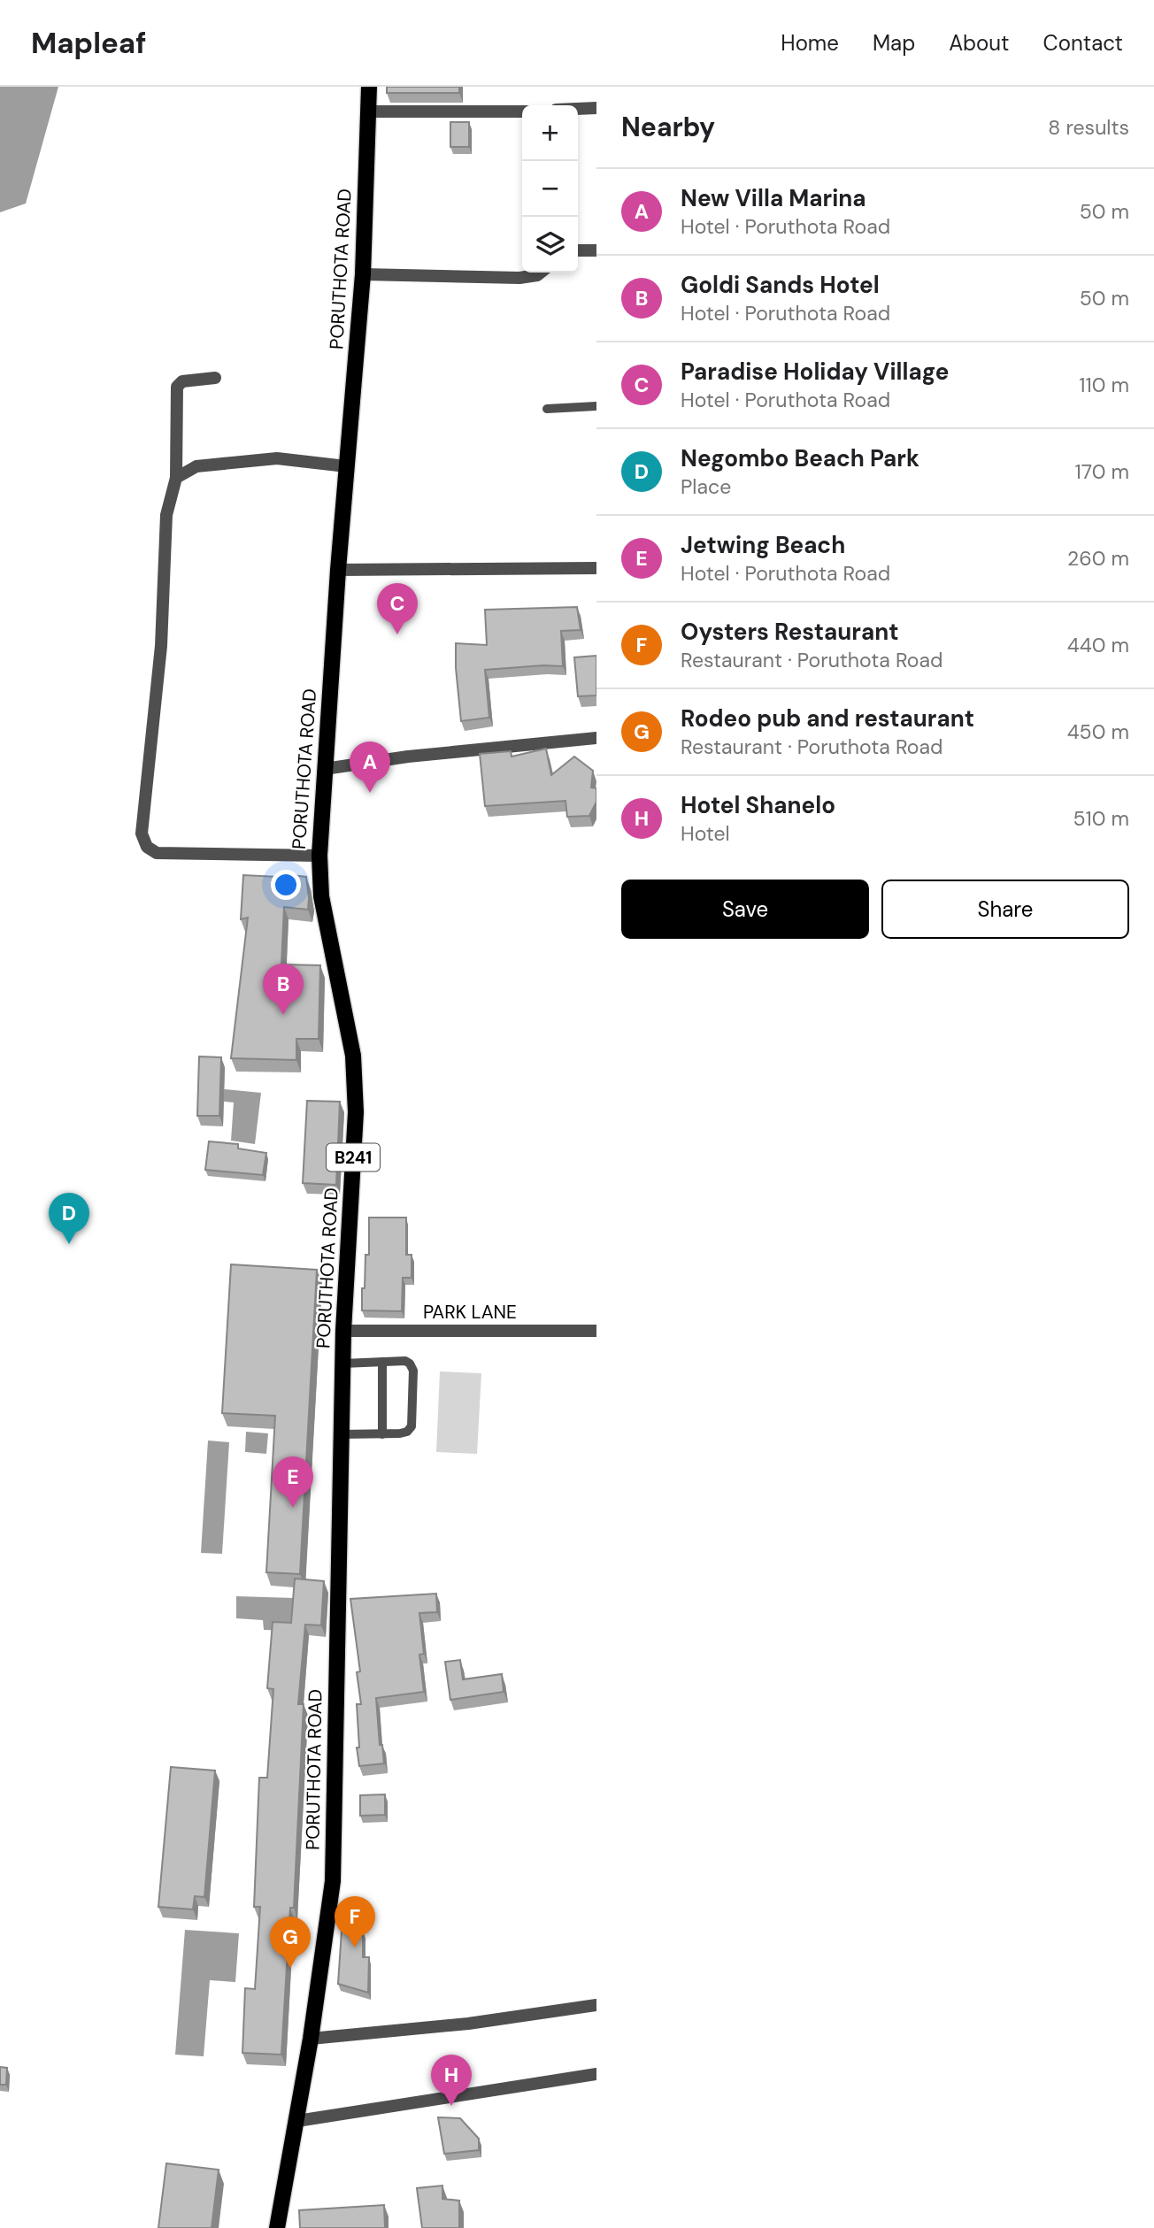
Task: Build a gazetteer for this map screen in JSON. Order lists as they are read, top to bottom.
{
  "streets": {
    "main road": ["PORUTHOTA ROAD", "B241"],
    "street": ["PARK LANE"]
  },
  "crossings": [
    ["PORUTHOTA ROAD", "PARK LANE"]
  ],
  "page": {
    "header": "Mapleaf",
    "nav": [
      "Home",
      "Map",
      "About",
      "Contact"
    ],
    "heading": ["Nearby", "8 results"],
    "map_buttons": ["+", "−"],
    "list": [
      {
        "mark": "A",
        "name": "New Villa Marina",
        "note": "Hotel · Poruthota Road",
        "value": "50 m"
      },
      {
        "mark": "B",
        "name": "Goldi Sands Hotel",
        "note": "Hotel · Poruthota Road",
        "value": "50 m"
      },
      {
        "mark": "C",
        "name": "Paradise Holiday Village",
        "note": "Hotel · Poruthota Road",
        "value": "110 m"
      },
      {
        "mark": "D",
        "name": "Negombo Beach Park",
        "note": "Place",
        "value": "170 m"
      },
      {
        "mark": "E",
        "name": "Jetwing Beach",
        "note": "Hotel · Poruthota Road",
        "value": "260 m"
      },
      {
        "mark": "F",
        "name": "Oysters Restaurant",
        "note": "Restaurant · Poruthota Road",
        "value": "440 m"
      },
      {
        "mark": "G",
        "name": "Rodeo pub and restaurant",
        "note": "Restaurant · Poruthota Road",
        "value": "450 m"
      },
      {
        "mark": "H",
        "name": "Hotel Shanelo",
        "note": "Hotel",
        "value": "510 m"
      }
    ],
    "pins": [
      "C",
      "A",
      "B",
      "D",
      "E",
      "F",
      "G",
      "H"
    ],
    "buttons": ["Save", "Share"]
  }
}
